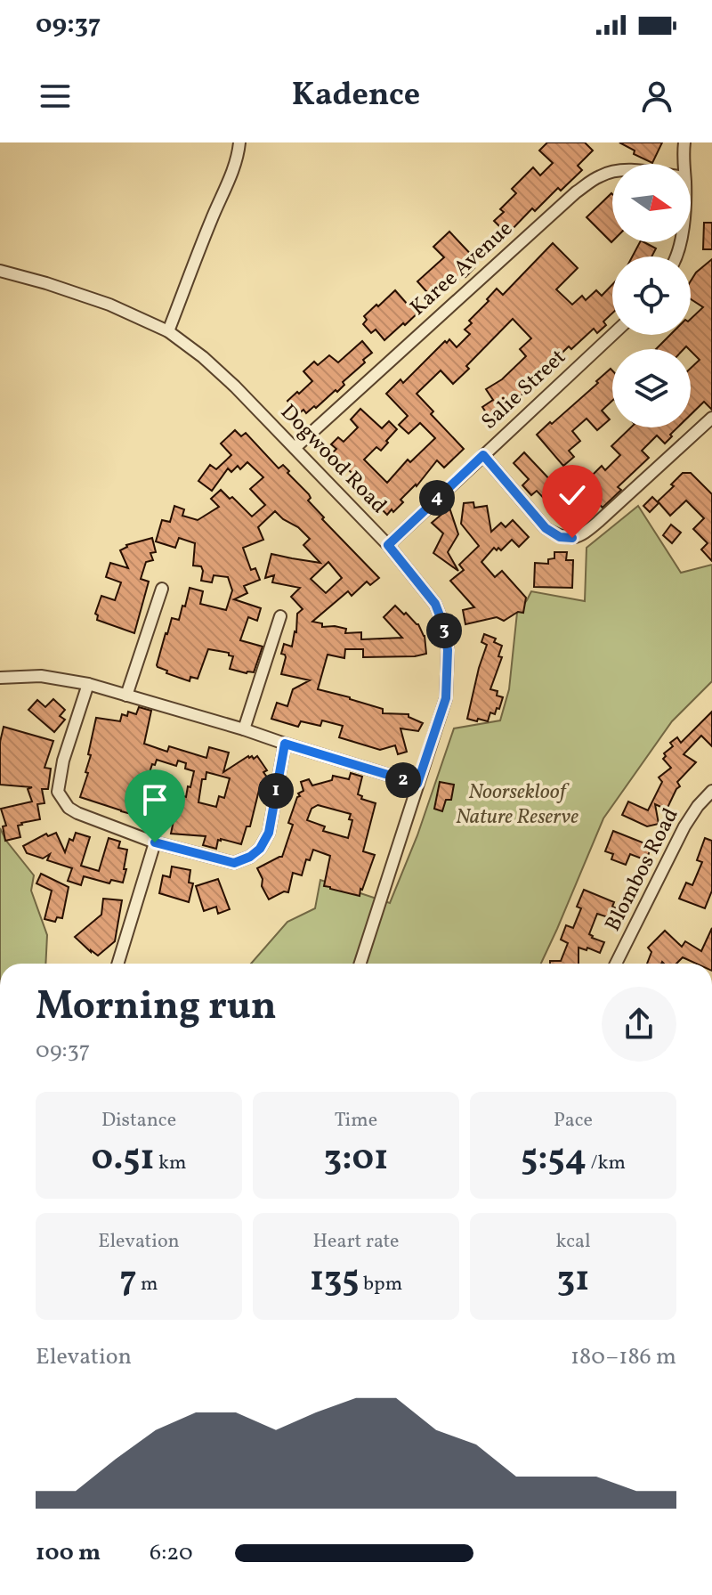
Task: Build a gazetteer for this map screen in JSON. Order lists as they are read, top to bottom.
{
  "streets": {
    "street": [
      "Karee Avenue",
      "Salie Street",
      "Dogwood Road",
      "Blombos Road"
    ]
  },
  "crossings": [
    ["Karee Avenue", "Dogwood Road"],
    ["Salie Street", "Dogwood Road"]
  ],
  "parks": ["Noorsekloof Nature Reserve"],
  "north": "right",
  "page": {
    "status": "09:37",
    "header": "Kadence",
    "pins": [
      "4",
      "3",
      "2",
      "1"
    ],
    "heading": ["Morning run", "09:37"],
    "stats": [
      ["Distance", "0.51 km"],
      ["Time", "3:01"],
      ["Pace", "5:54 /km"],
      ["Elevation", "7 m"],
      ["Heart rate", "135 bpm"],
      ["kcal", "31"]
    ],
    "chart": ["Elevation", "180–186 m"],
    "list": [
      {
        "name": "100 m",
        "note": "6:20"
      }
    ]
  }
}
